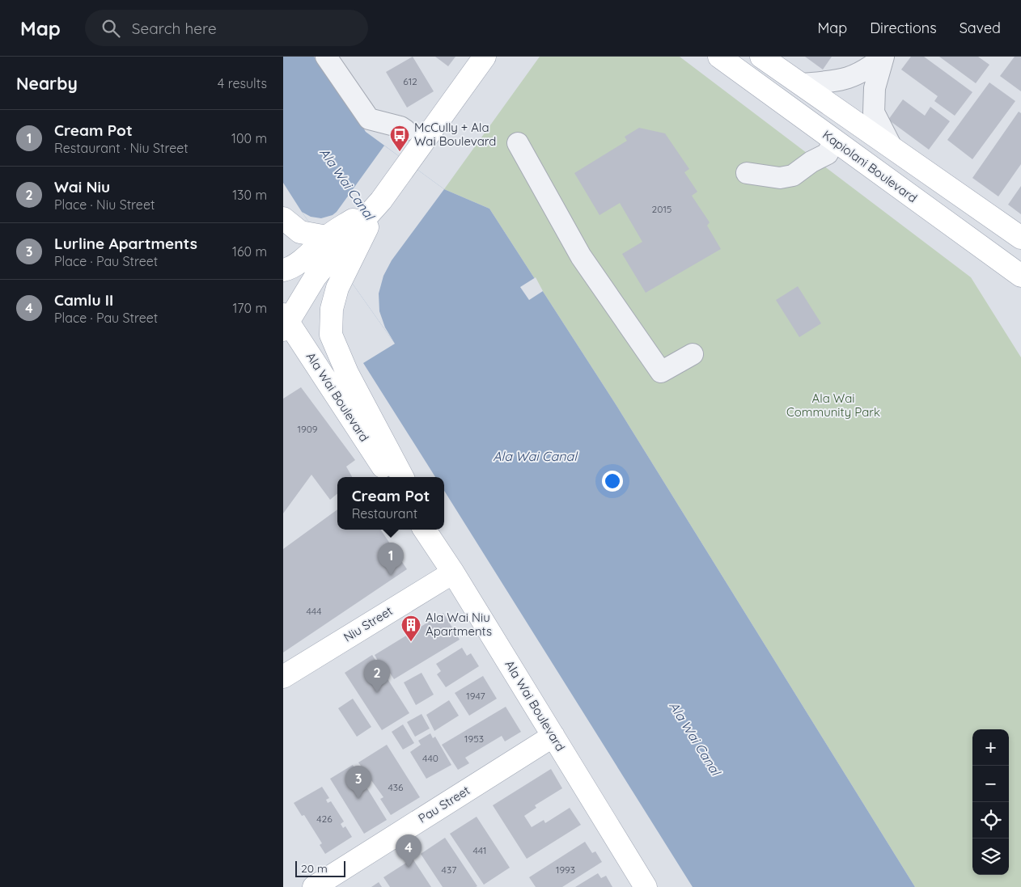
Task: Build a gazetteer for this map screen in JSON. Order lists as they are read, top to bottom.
{
  "streets": {
    "main road": [
      "Kapiolani Boulevard",
      "Ala Wai Boulevard",
      "Niu Street",
      "Pau Street"
    ]
  },
  "crossings": [
    ["Ala Wai Boulevard", "Niu Street"],
    ["Ala Wai Boulevard", "Pau Street"]
  ],
  "water": ["Ala Wai Canal"],
  "parks": ["Ala Wai Community Park"],
  "places": {
    "bus stop": ["McCully + Ala Wai Boulevard"],
    "building": ["Ala Wai Niu Apartments"]
  },
  "house_numbers": [
    "612",
    "2015",
    "1909",
    "444",
    "1947",
    "1953",
    "440",
    "436",
    "426",
    "441",
    "437",
    "1993"
  ],
  "scale_bar": "20 m",
  "page": {
    "header": "Map",
    "search": "Search here",
    "nav": ["Map", "Directions", "Saved"],
    "heading": ["Nearby", "4 results"],
    "list": [
      {
        "mark": "1",
        "name": "Cream Pot",
        "note": "Restaurant · Niu Street",
        "value": "100 m"
      },
      {
        "mark": "2",
        "name": "Wai Niu",
        "note": "Place · Niu Street",
        "value": "130 m"
      },
      {
        "mark": "3",
        "name": "Lurline Apartments",
        "note": "Place · Pau Street",
        "value": "160 m"
      },
      {
        "mark": "4",
        "name": "Camlu II",
        "note": "Place · Pau Street",
        "value": "170 m"
      }
    ],
    "popup": ["Cream Pot", "Restaurant"],
    "pins": [
      "1",
      "2",
      "3",
      "4"
    ],
    "map_buttons": ["+", "−"],
    "scale": "20 m"
  }
}
